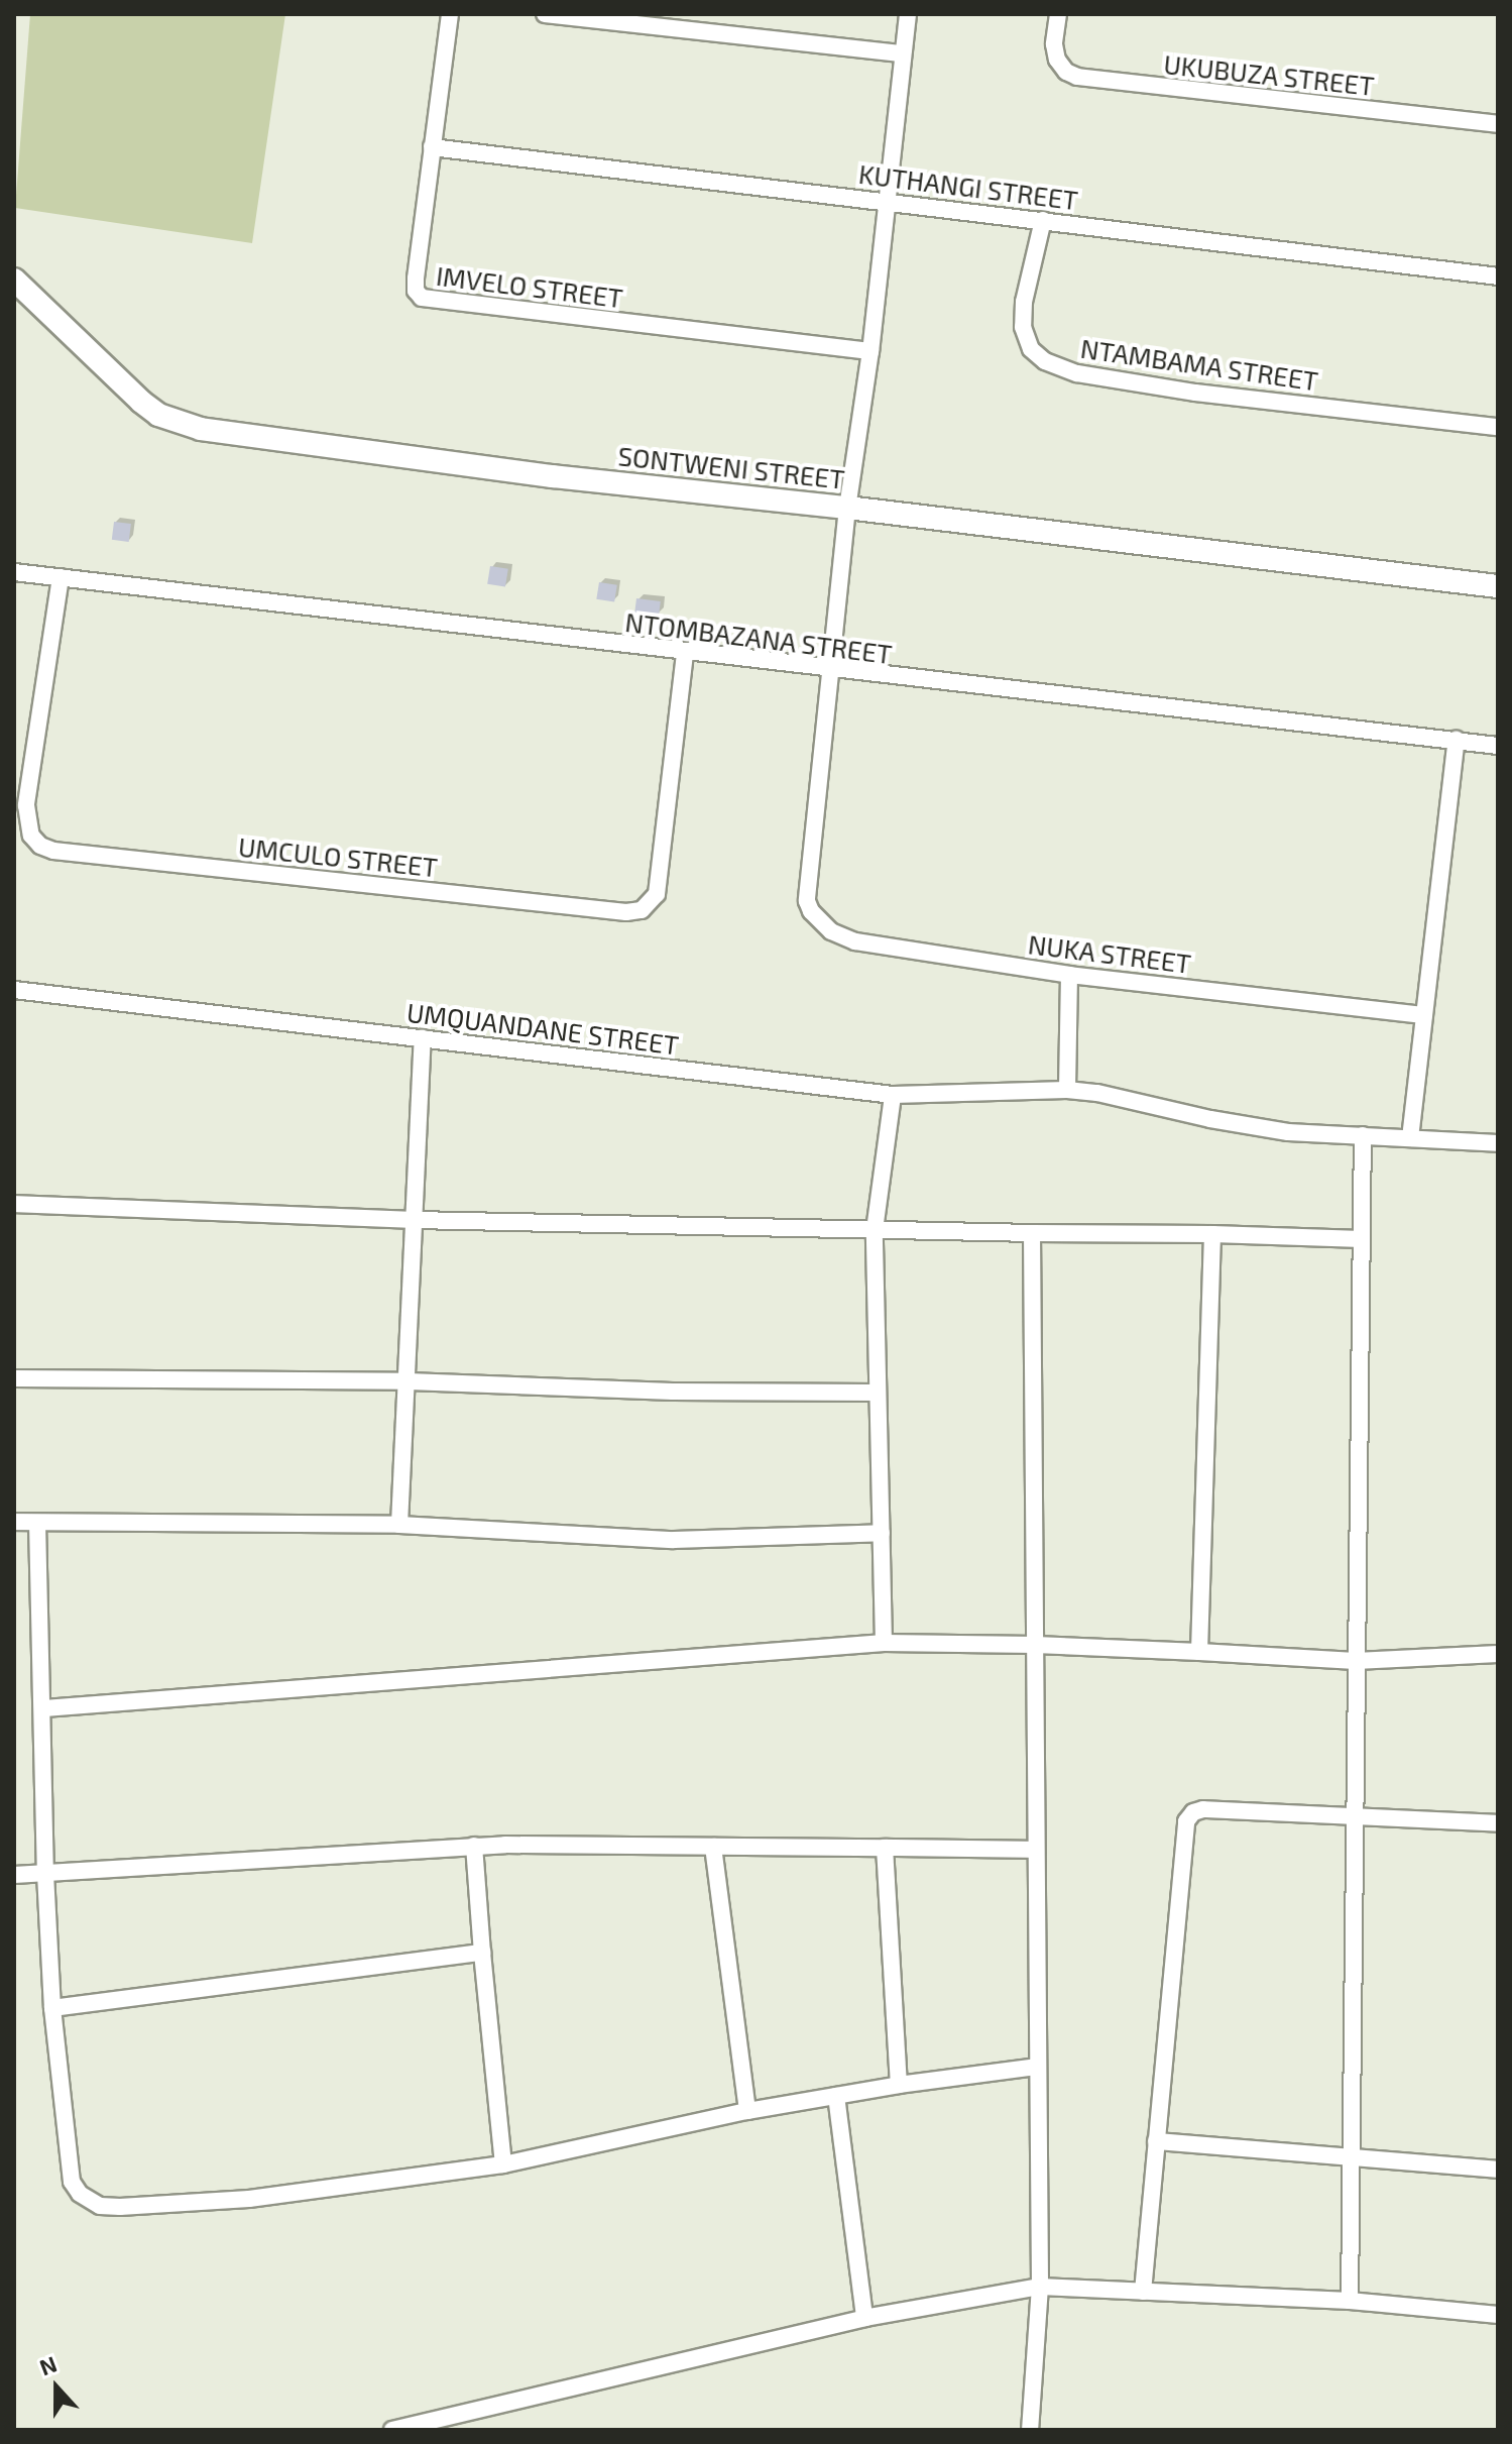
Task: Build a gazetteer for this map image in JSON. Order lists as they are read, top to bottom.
{
  "streets": {
    "street": [
      "UKUBUZA STREET",
      "KUTHANGI STREET",
      "IMVELO STREET",
      "NTAMBAMA STREET",
      "SONTWENI STREET",
      "NTOMBAZANA STREET",
      "UMCULO STREET",
      "NUKA STREET",
      "UMQUANDANE STREET"
    ]
  },
  "crossings": [
    ["KUTHANGI STREET", "IMVELO STREET"],
    ["KUTHANGI STREET", "NTAMBAMA STREET"],
    ["NTOMBAZANA STREET", "UMCULO STREET"],
    ["NTOMBAZANA STREET", "NUKA STREET"]
  ],
  "north": "top"
}
